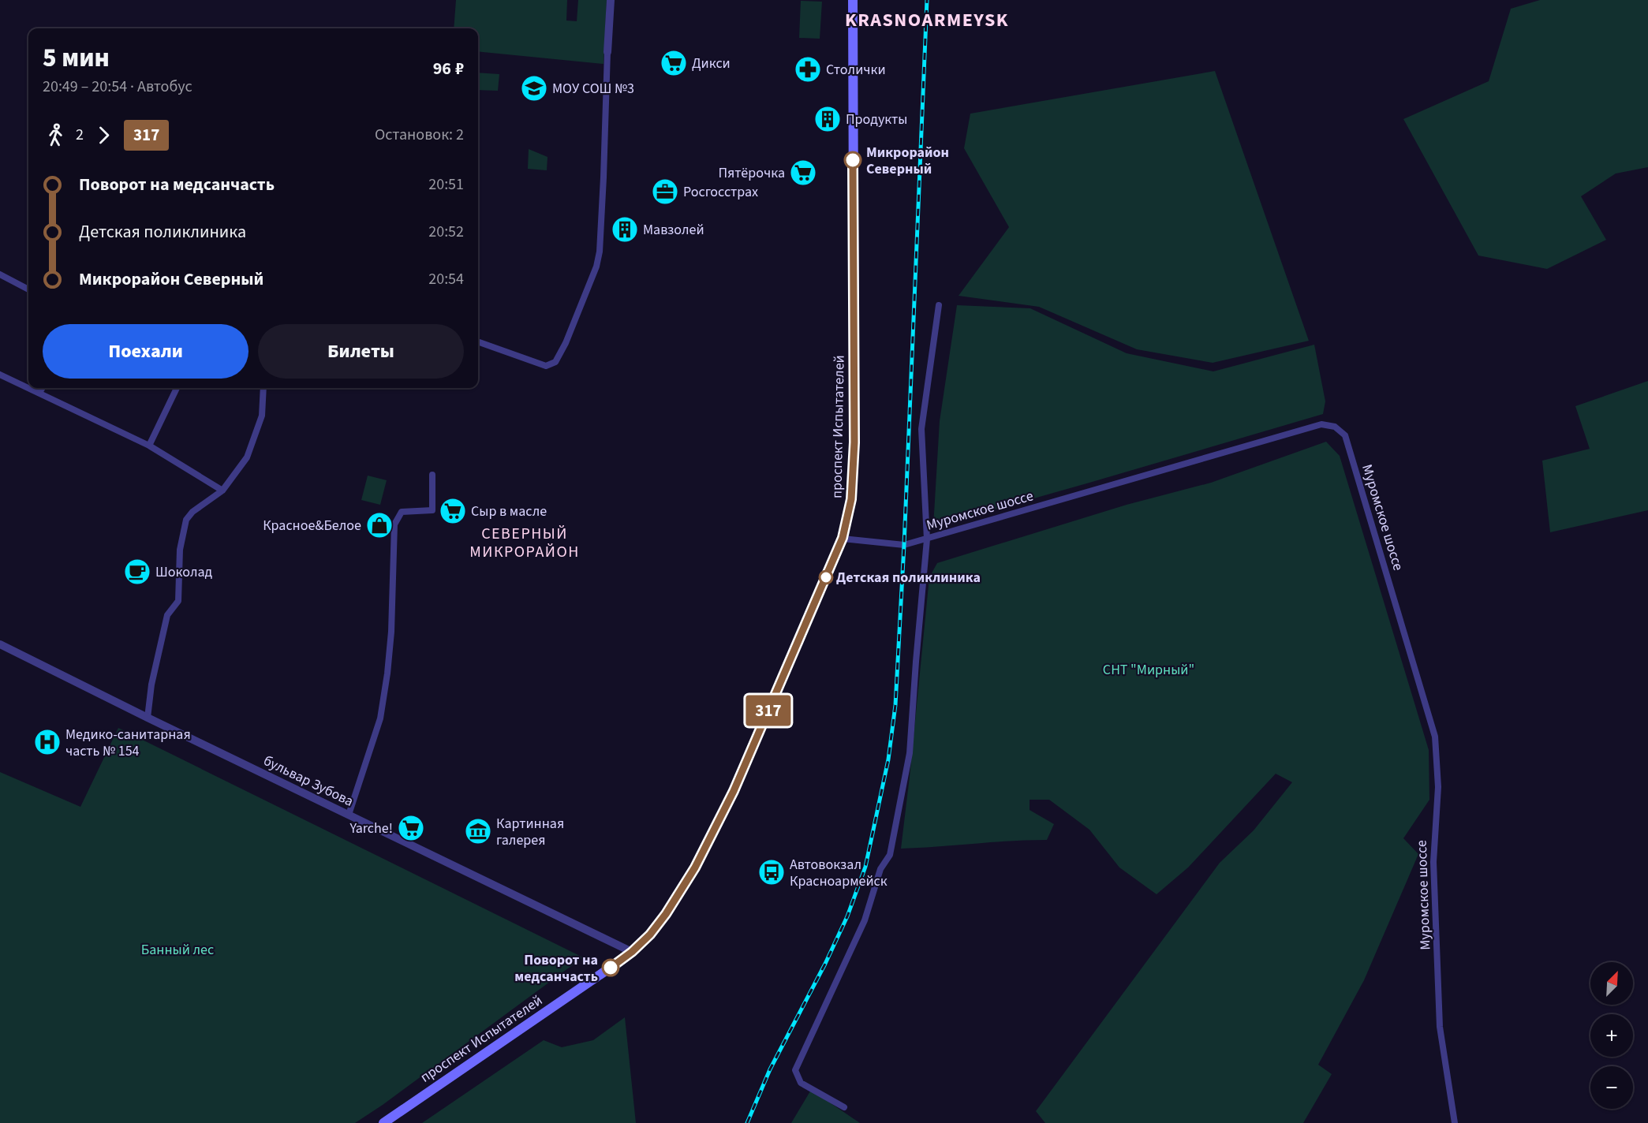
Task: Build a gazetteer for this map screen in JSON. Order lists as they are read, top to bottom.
{
  "streets": {
    "main road": ["проспект Испытателей"],
    "street": ["Муромское шоссе", "бульвар Зубова"]
  },
  "crossings": [
    ["проспект Испытателей", "Муромское шоссе"],
    ["проспект Испытателей", "бульвар Зубова"]
  ],
  "districts": ["KRASNOARMEYSK", "СЕВЕРНЫЙ МИКРОРАЙОН"],
  "parks": ["СНТ \"Мирный\"", "Банный лес"],
  "places": {
    "supermarket": [
      "Дикси",
      "Пятёрочка",
      "Сыр в масле",
      "Yarche!"
    ],
    "pharmacy": ["Столички"],
    "school or university": ["МОУ СОШ №3"],
    "building": ["Продукты", "Мавзолей"],
    "other": ["Микрорайон Северный", "Детская поликлиника", "Поворот на медсанчасть"],
    "office": ["Росгосстрах"],
    "shop": ["Красное&Белое"],
    "cafe": ["Шоколад"],
    "hospital": ["Медико-санитарная часть № 154"],
    "museum": ["Картинная галерея"],
    "bus stop": ["Автовокзал Красноармейск"]
  },
  "lines": ["bus line 317"],
  "north": "top right",
  "page": {
    "on_map": "317",
    "heading": ["5 мин", "20:49 – 20:54 · Автобус", "96 ₽"],
    "legs": ["2", "317", "Остановок: 2"],
    "list": [
      {
        "name": "Поворот на медсанчасть",
        "value": "20:51"
      },
      {
        "name": "Детская поликлиника",
        "value": "20:52"
      },
      {
        "name": "Микрорайон Северный",
        "value": "20:54"
      }
    ],
    "buttons": ["Поехали", "Билеты"],
    "map_buttons": ["+", "−"]
  }
}
